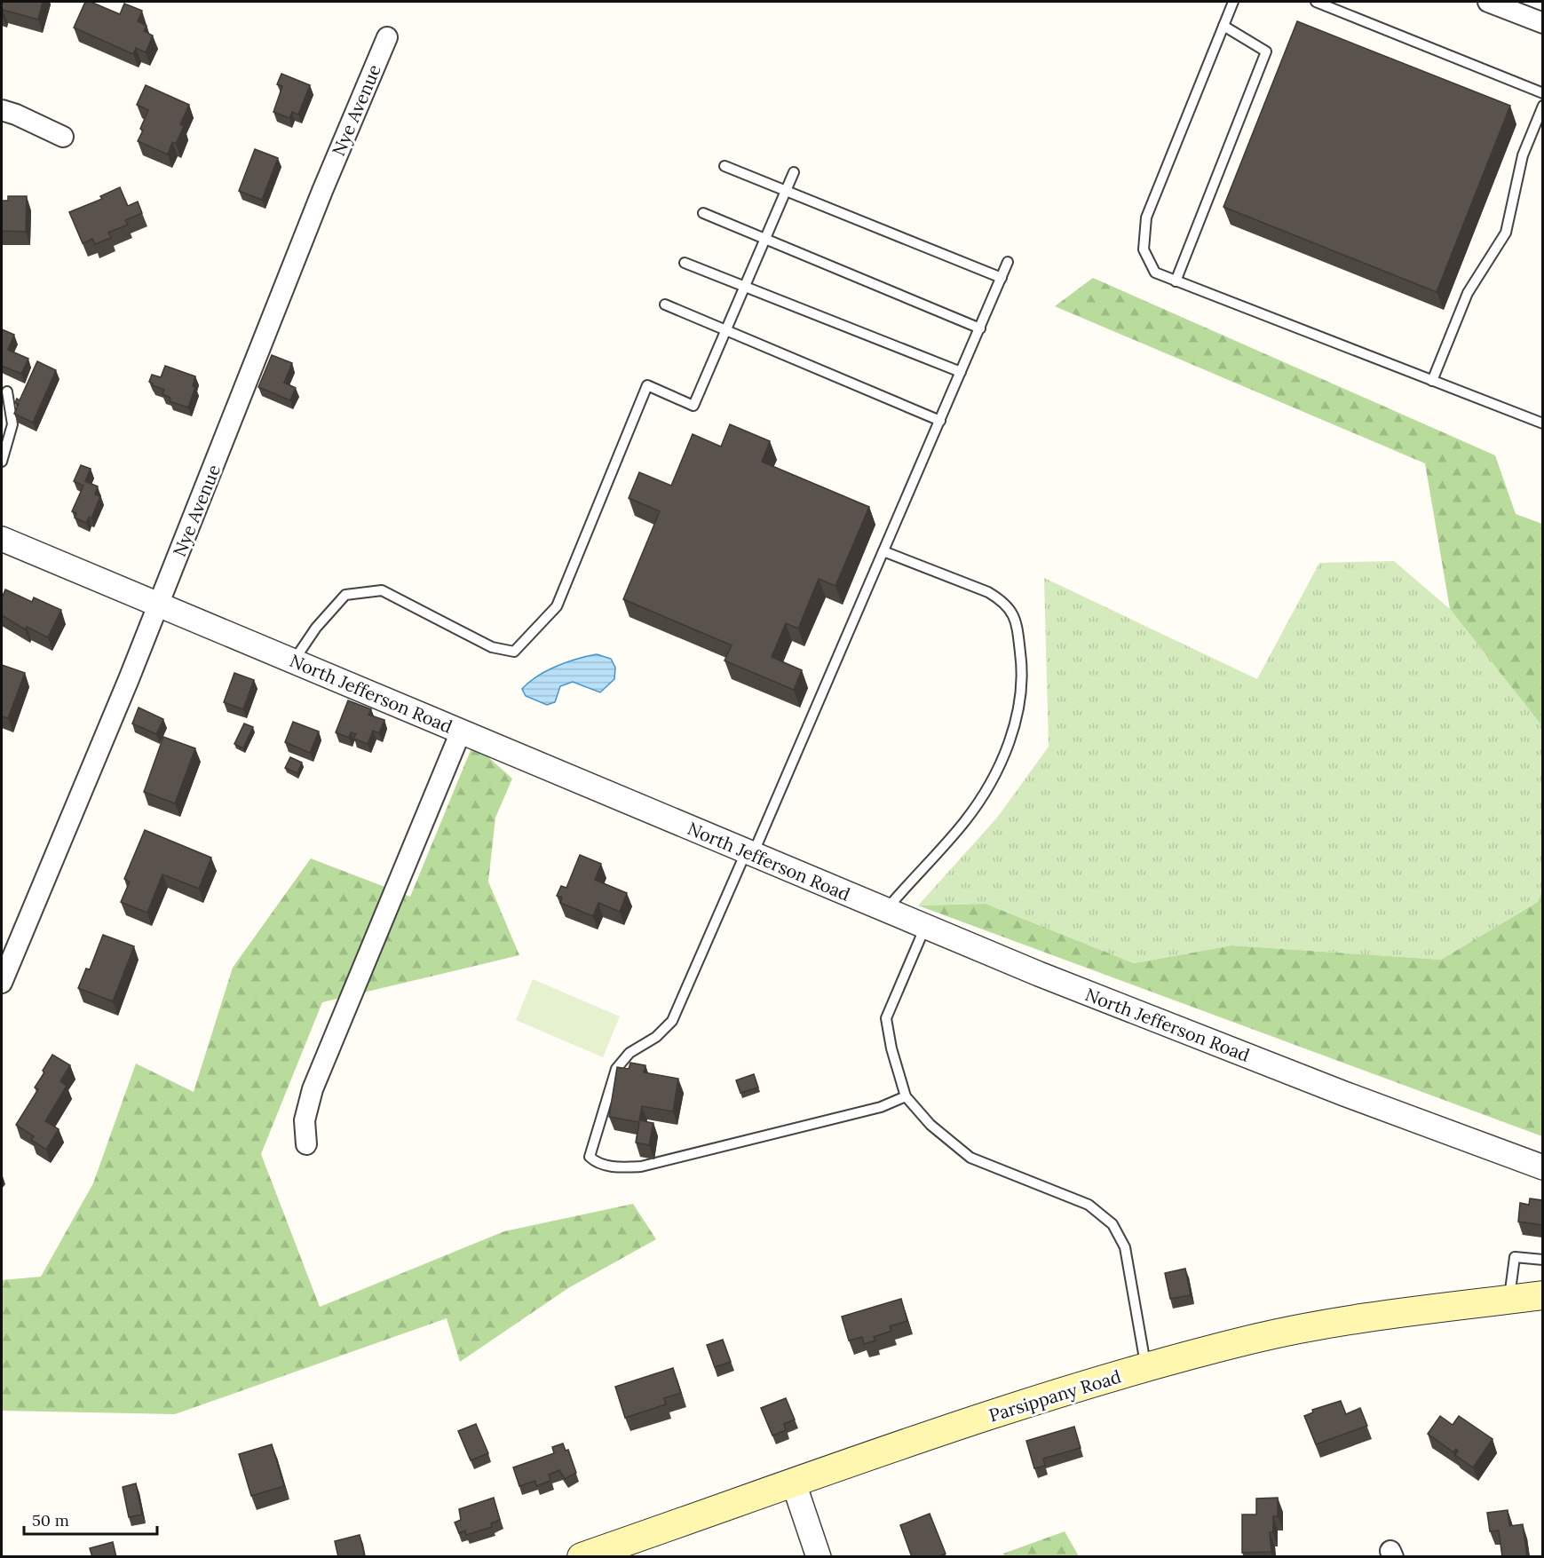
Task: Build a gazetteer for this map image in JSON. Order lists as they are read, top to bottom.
{
  "streets": {
    "main road": ["Parsippany Road"],
    "street": ["Nye Avenue", "North Jefferson Road"]
  },
  "crossings": [
    ["Nye Avenue", "North Jefferson Road"]
  ],
  "scale_bar": "50 m"
}
